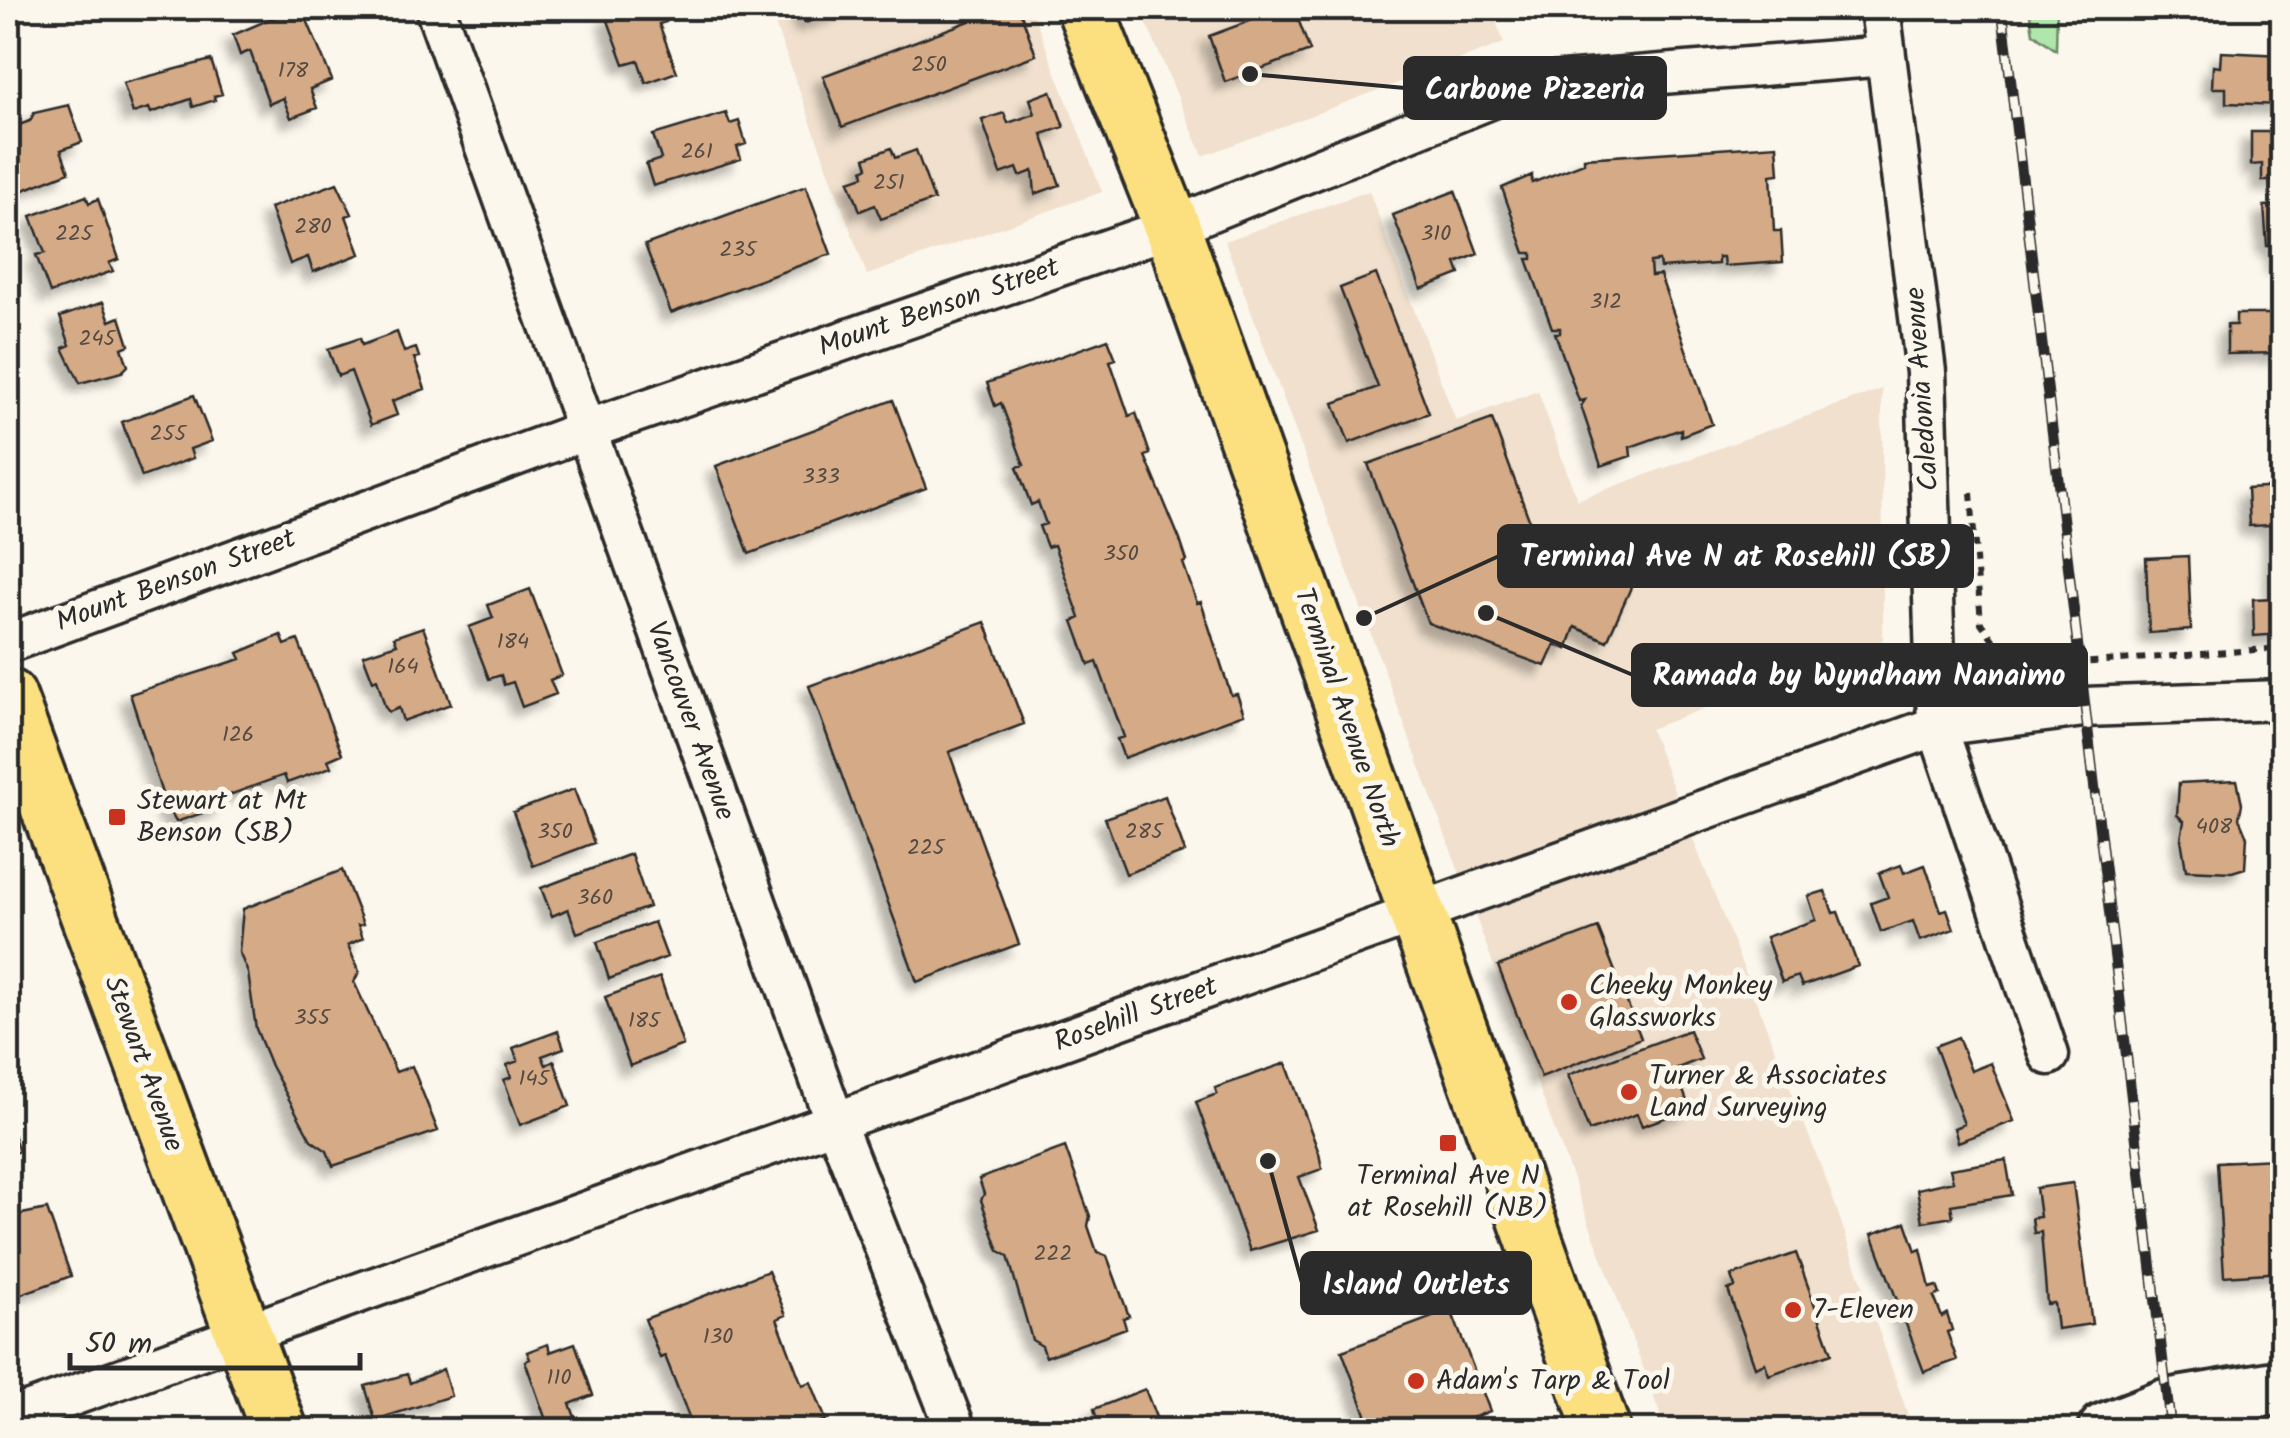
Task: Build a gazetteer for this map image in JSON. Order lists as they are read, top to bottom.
{
  "streets": {
    "main road": ["Terminal Avenue North", "Stewart Avenue"],
    "street": [
      "Mount Benson Street",
      "Caledonia Avenue",
      "Vancouver Avenue",
      "Rosehill Street"
    ]
  },
  "crossings": [
    ["Mount Benson Street", "Caledonia Avenue"],
    ["Mount Benson Street", "Terminal Avenue North"],
    ["Mount Benson Street", "Vancouver Avenue"],
    ["Caledonia Avenue", "Rosehill Street"],
    ["Terminal Avenue North", "Rosehill Street"],
    ["Vancouver Avenue", "Rosehill Street"],
    ["Rosehill Street", "Stewart Avenue"]
  ],
  "places": {
    "other": [
      "Carbone Pizzeria",
      "Ramada by Wyndham Nanaimo",
      "Terminal Ave N at Rosehill (SB)",
      "Cheeky Monkey Glassworks",
      "Turner & Associates Land Surveying",
      "Island Outlets",
      "7-Eleven",
      "Adam's Tarp & Tool"
    ],
    "transit": ["Stewart at Mt Benson (SB)", "Terminal Ave N at Rosehill (NB)"]
  },
  "house_numbers": [
    "250",
    "178",
    "261",
    "251",
    "280",
    "225",
    "310",
    "235",
    "312",
    "245",
    "255",
    "333",
    "350",
    "184",
    "164",
    "126",
    "408",
    "350",
    "285",
    "225",
    "360",
    "355",
    "185",
    "145",
    "222",
    "130",
    "110"
  ],
  "scale_bar": "50 m"
}
